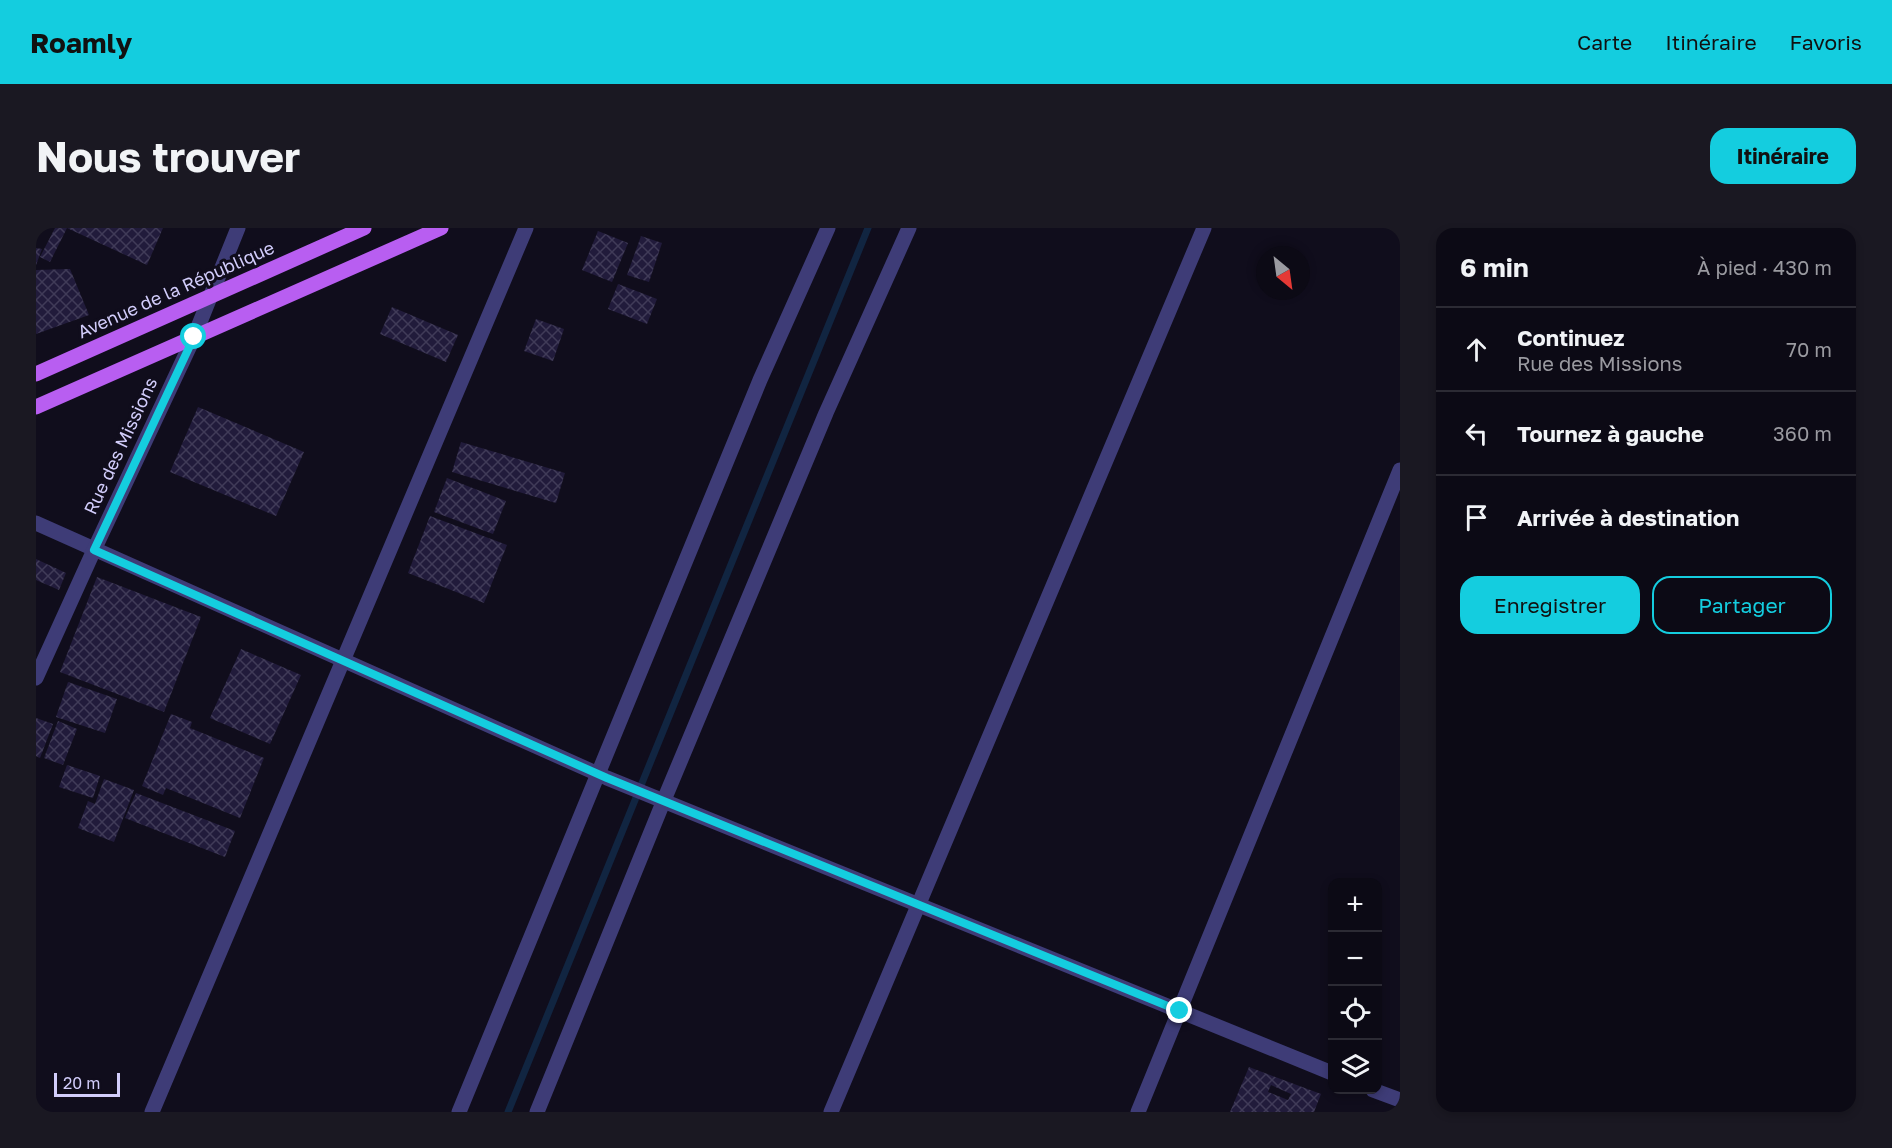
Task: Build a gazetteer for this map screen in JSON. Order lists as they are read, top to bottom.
{
  "streets": {
    "main road": ["Avenue de la République"],
    "street": ["Rue des Missions"]
  },
  "crossings": [
    ["Avenue de la République", "Rue des Missions"]
  ],
  "scale_bar": "20 m",
  "north": "bottom right",
  "page": {
    "header": "Roamly",
    "nav": ["Carte", "Itinéraire", "Favoris"],
    "buttons": [
      "Itinéraire",
      ["Enregistrer", "Partager"]
    ],
    "title": "Nous trouver",
    "heading": ["6 min", "À pied · 430 m"],
    "list": [
      ["Continuez", "Rue des Missions", "70 m"],
      ["Tournez à gauche", "360 m"],
      "Arrivée à destination"
    ],
    "map_buttons": ["+", "−"],
    "scale": "20 m"
  }
}
